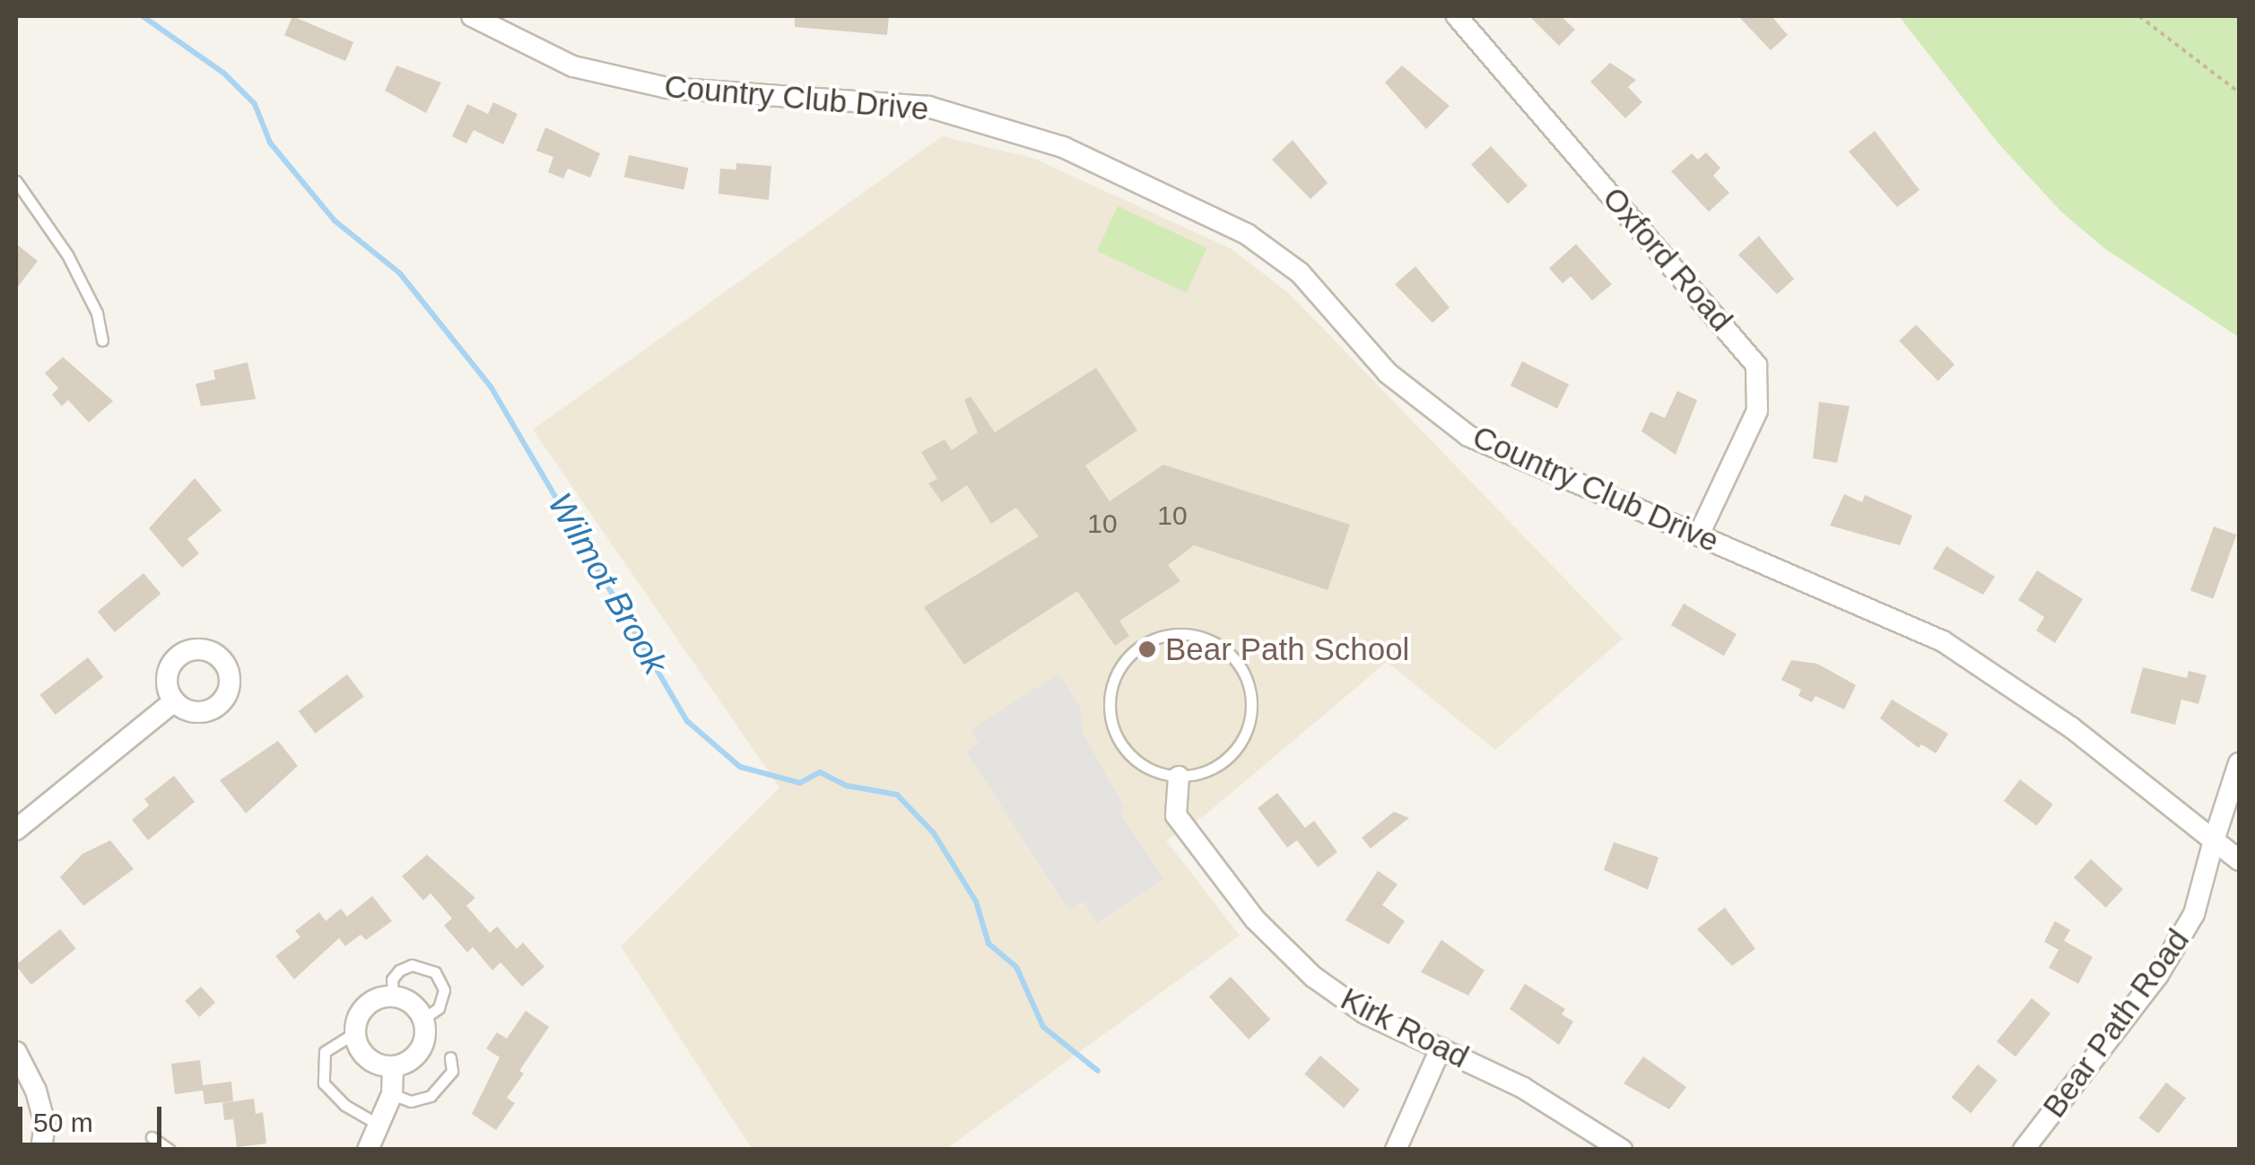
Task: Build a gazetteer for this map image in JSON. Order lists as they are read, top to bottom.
{
  "streets": {
    "street": [
      "Country Club Drive",
      "Oxford Road",
      "Bear Path Road",
      "Kirk Road"
    ]
  },
  "crossings": [
    ["Country Club Drive", "Oxford Road"],
    ["Country Club Drive", "Bear Path Road"]
  ],
  "water": ["Wilmot Brook"],
  "places": ["Bear Path School"],
  "house_numbers": ["10", "10"],
  "scale_bar": "50 m"
}
